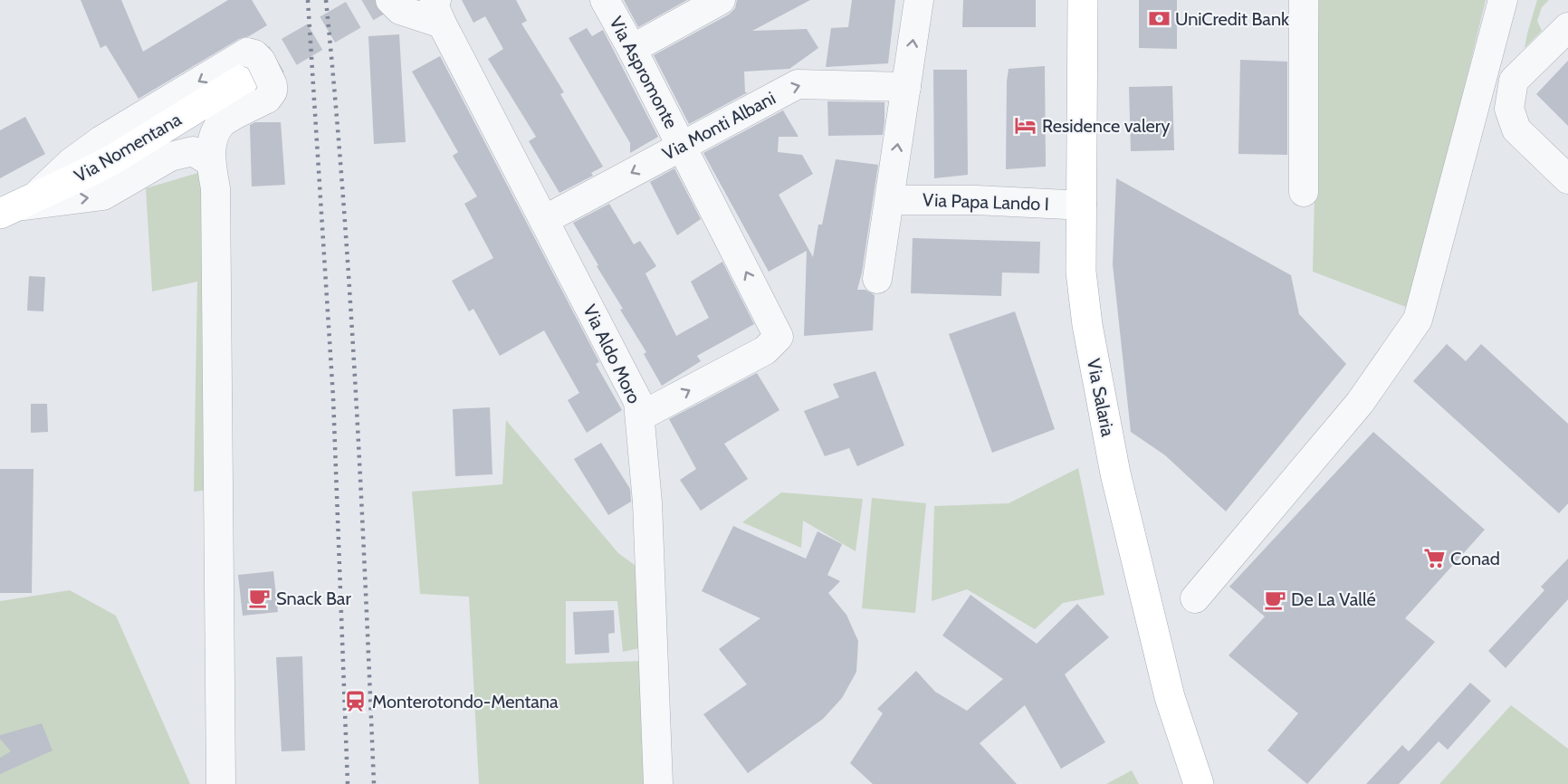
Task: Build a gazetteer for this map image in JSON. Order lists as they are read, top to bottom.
{
  "streets": {
    "main road": ["Via Nomentana", "Via Salaria"],
    "street": [
      "Via Aspromonte",
      "Via Monti Albani",
      "Via Papa Lando I",
      "Via Aldo Moro"
    ]
  },
  "crossings": [
    ["Via Aspromonte", "Via Monti Albani"],
    ["Via Aspromonte", "Via Aldo Moro"],
    ["Via Monti Albani", "Via Aldo Moro"],
    ["Via Papa Lando I", "Via Salaria"]
  ],
  "places": {
    "bank": ["UniCredit Bank"],
    "hotel": ["Residence valery"],
    "supermarket": ["Conad"],
    "cafe": ["Snack Bar", "De La Vallé"],
    "station": ["Monterotondo-Mentana"]
  }
}
